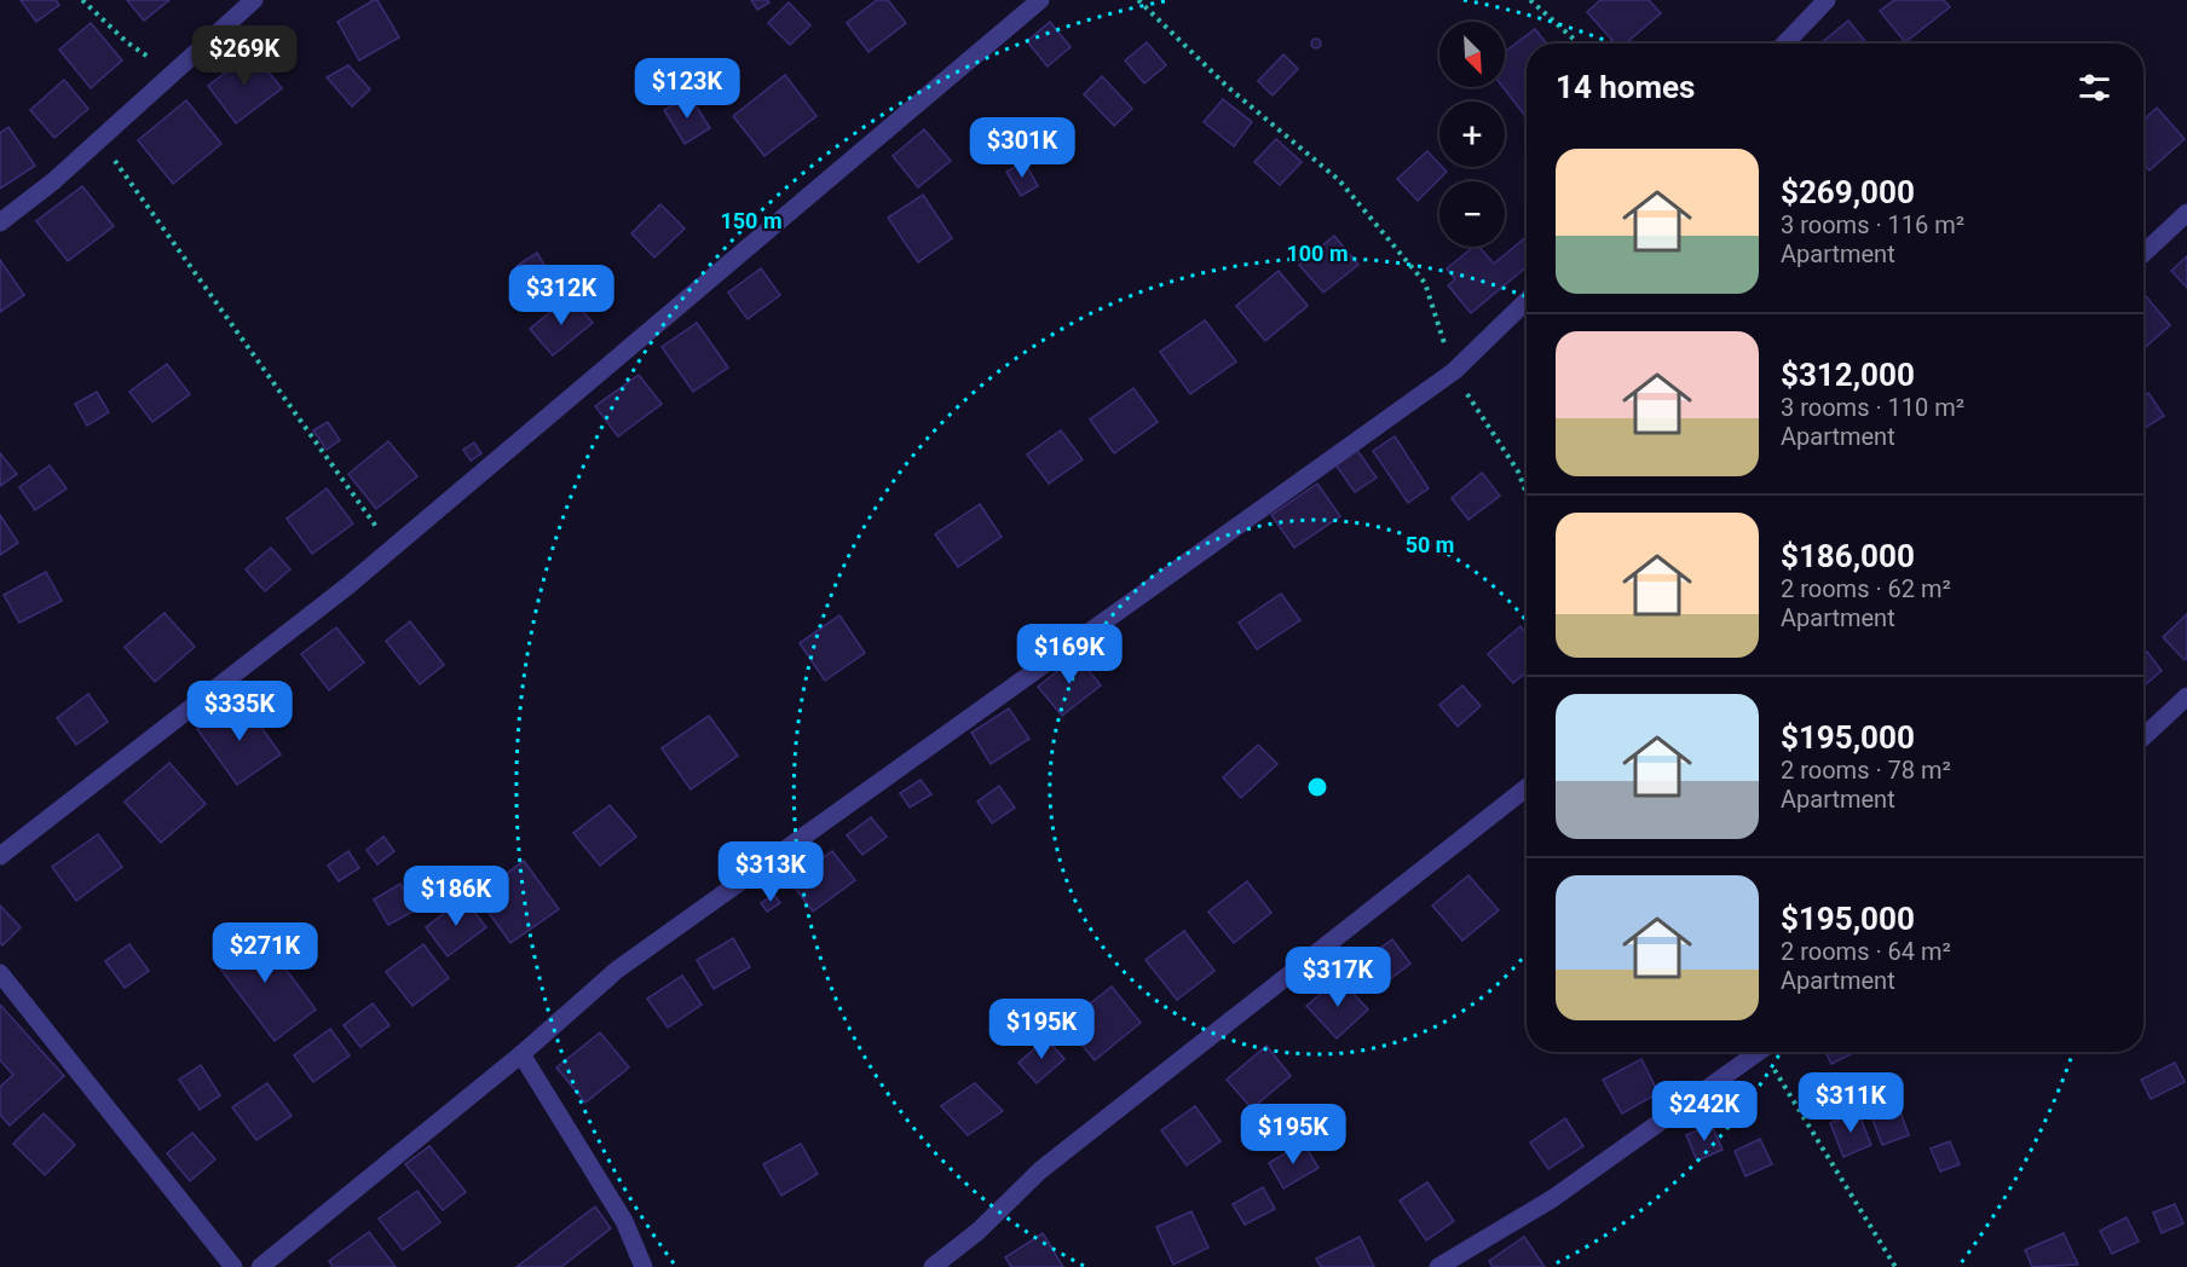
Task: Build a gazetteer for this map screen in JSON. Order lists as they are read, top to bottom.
{
  "north": "bottom right",
  "page": {
    "map_buttons": ["+", "−"],
    "price": [
      "$269K",
      "$123K",
      "$301K",
      "$312K",
      "$169K",
      "$335K",
      "$313K",
      "$186K",
      "$271K",
      "$317K",
      "$195K",
      "$311K",
      "$242K",
      "$195K"
    ],
    "heading": "14 homes",
    "list": [
      {
        "name": "$269,000",
        "note": "3 rooms · 116 m² · Apartment"
      },
      {
        "name": "$312,000",
        "note": "3 rooms · 110 m² · Apartment"
      },
      {
        "name": "$186,000",
        "note": "2 rooms · 62 m² · Apartment"
      },
      {
        "name": "$195,000",
        "note": "2 rooms · 78 m² · Apartment"
      },
      {
        "name": "$195,000",
        "note": "2 rooms · 64 m² · Apartment"
      }
    ]
  },
  "rings": ["150 m", "100 m", "50 m"]
}
